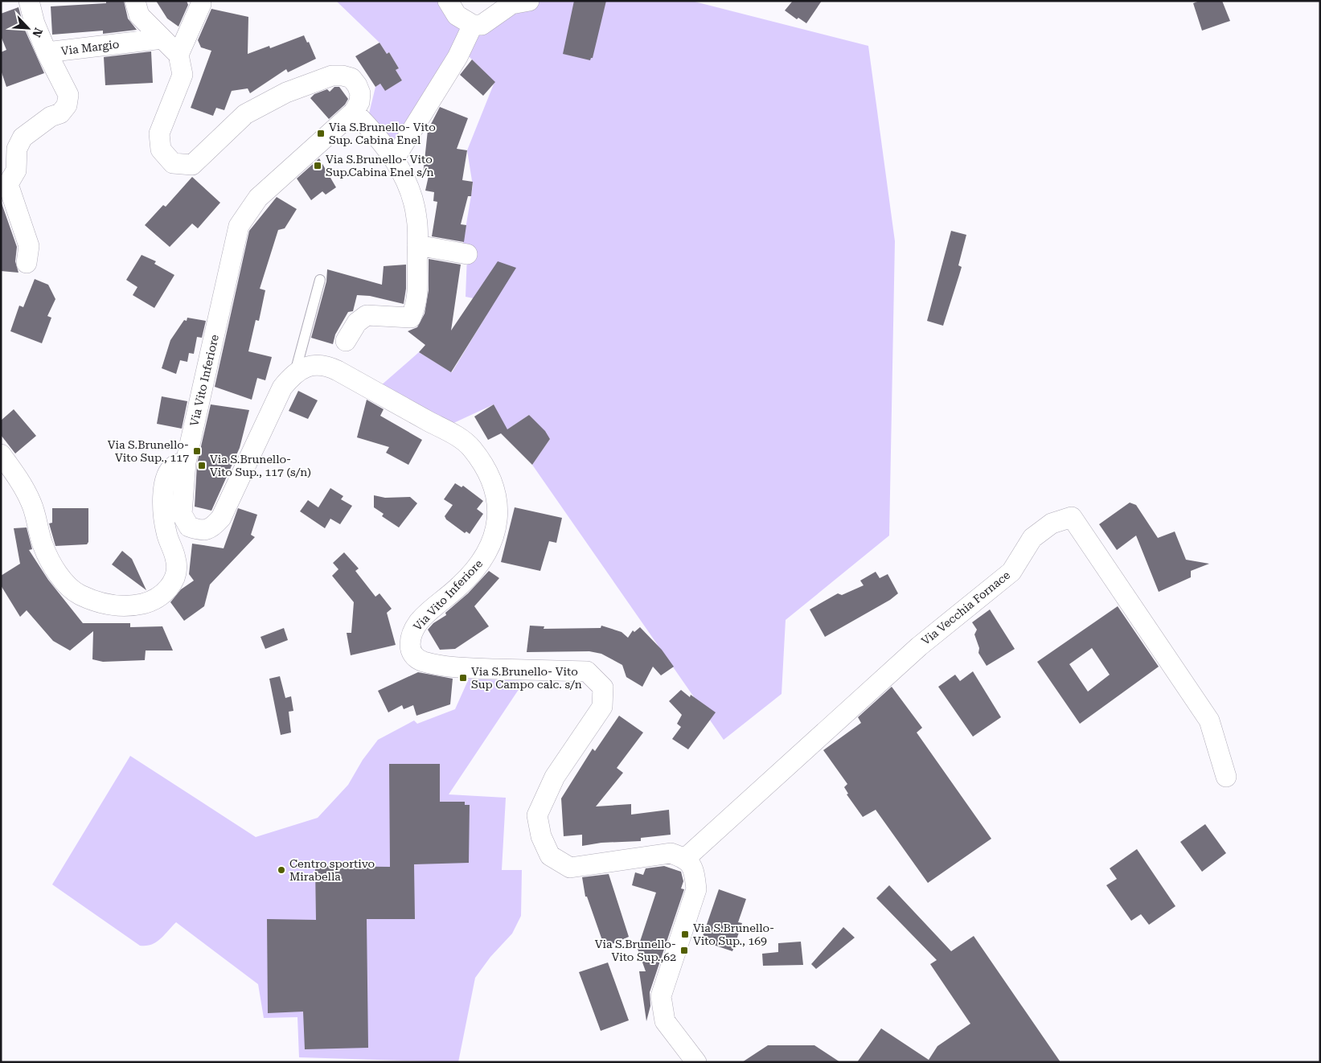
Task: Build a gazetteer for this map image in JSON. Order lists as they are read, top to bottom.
{
  "streets": {
    "street": ["Via Margio", "Via Vito Inferiore", "Via Vecchia Fornace"]
  },
  "crossings": [
    ["Via Vito Inferiore", "Via Vecchia Fornace"]
  ],
  "places": {
    "transit": [
      "Via S.Brunello- Vito Sup. Cabina Enel",
      "Via S.Brunello- Vito Sup.Cabina Enel s/n",
      "Via S.Brunello- Vito Sup., 117",
      "Via S.Brunello- Vito Sup., 117 (s/n)",
      "Via S.Brunello- Vito Sup Campo calc. s/n",
      "Via S.Brunello- Vito Sup., 169",
      "Via S.Brunello- Vito Sup.,62"
    ],
    "other": ["Centro sportivo Mirabella"]
  },
  "north": "bottom right"
}
